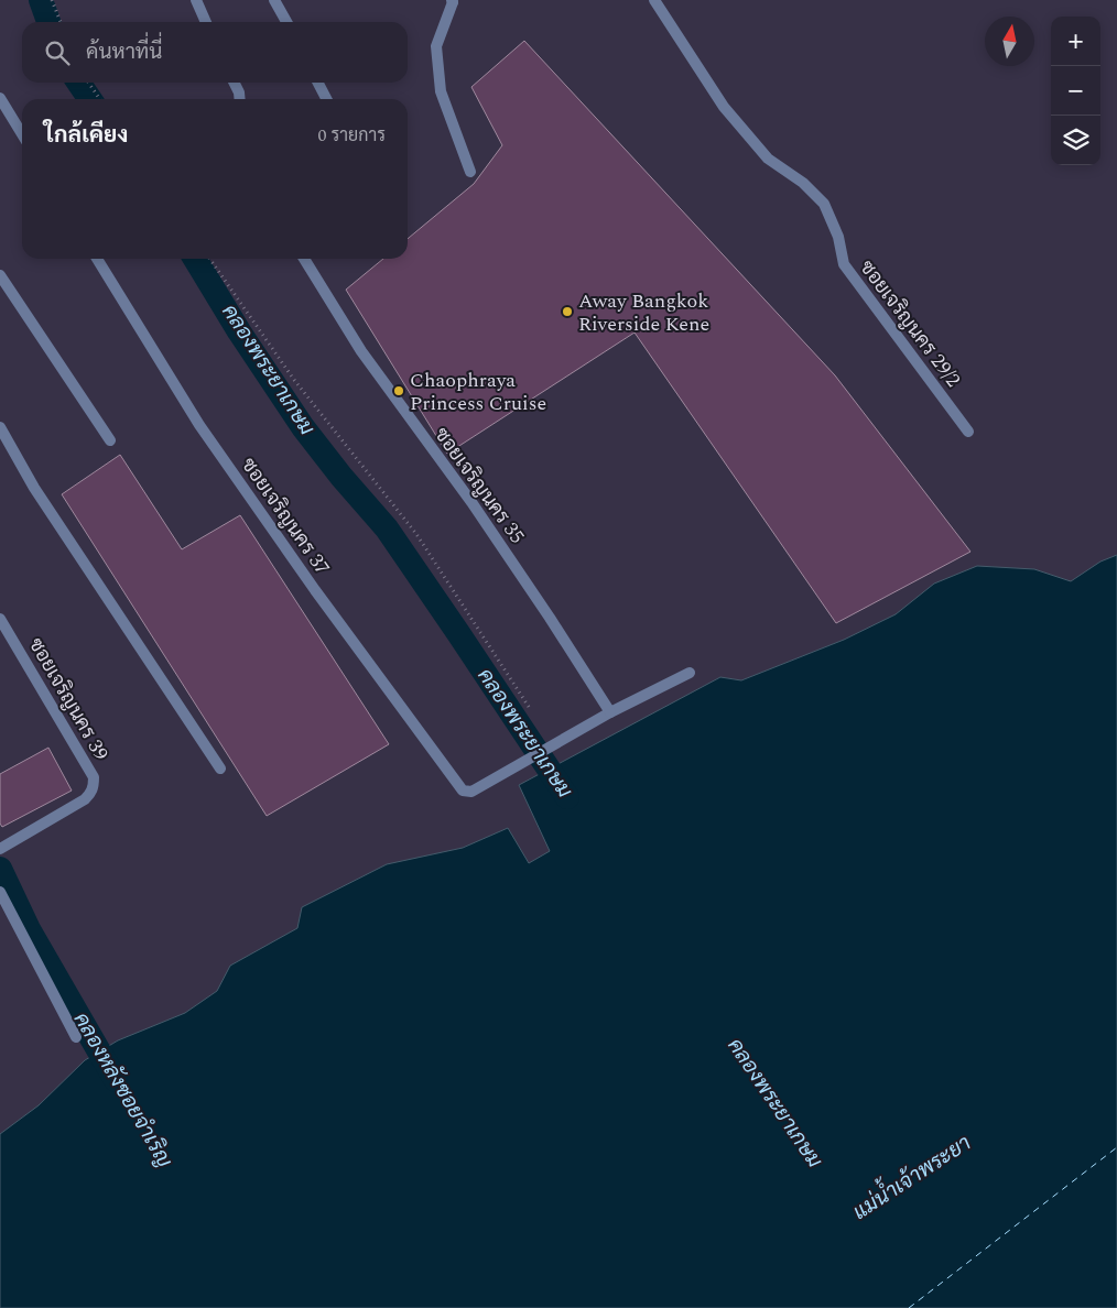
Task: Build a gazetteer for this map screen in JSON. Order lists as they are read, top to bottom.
{
  "streets": {
    "street": [
      "ซอยเจริญนคร 29/2",
      "ซอยเจริญนคร 35",
      "ซอยเจริญนคร 37",
      "ซอยเจริญนคร 39"
    ]
  },
  "crossings": [
    ["ซอยเจริญนคร 35", "ซอยเจริญนคร 37"]
  ],
  "water": ["คลองพระยาเกษม", "คลองหลังซอยจำเริญ", "แม่น้ำเจ้าพระยา"],
  "places": ["Away Bangkok Riverside Kene", "Chaophraya Princess Cruise"],
  "north": "top",
  "page": {
    "map_buttons": ["+", "−"],
    "search": "ค้นหาที่นี่",
    "heading": ["ใกล้เคียง", "0 รายการ"]
  }
}
